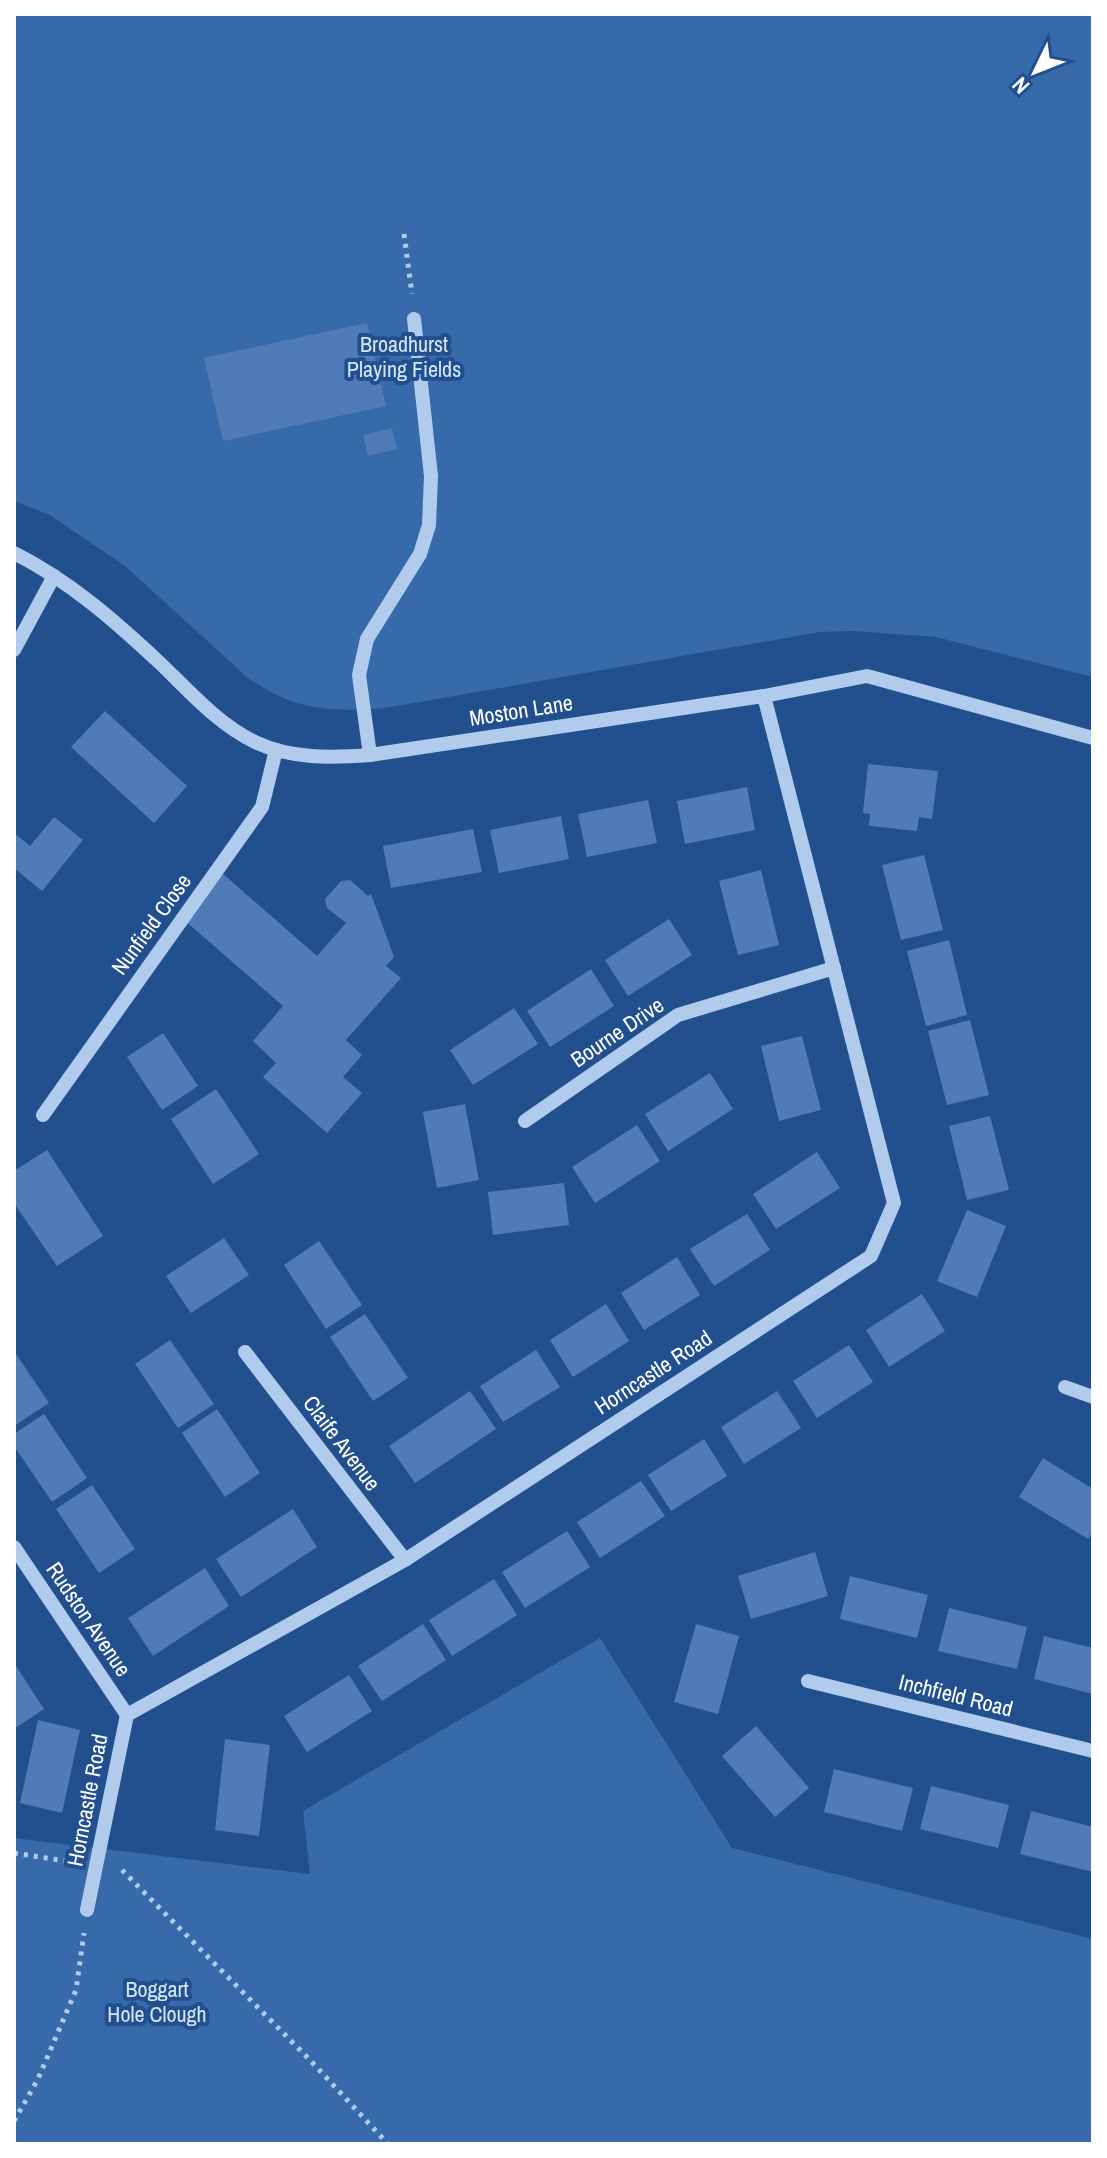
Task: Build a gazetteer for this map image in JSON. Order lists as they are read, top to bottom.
{
  "streets": {
    "street": [
      "Moston Lane",
      "Nunfield Close",
      "Bourne Drive",
      "Horncastle Road",
      "Claife Avenue",
      "Rudston Avenue",
      "Inchfield Road"
    ]
  },
  "crossings": [
    ["Moston Lane", "Nunfield Close"],
    ["Moston Lane", "Horncastle Road"],
    ["Bourne Drive", "Horncastle Road"],
    ["Horncastle Road", "Claife Avenue"],
    ["Horncastle Road", "Rudston Avenue"]
  ],
  "parks": ["Broadhurst Playing Fields", "Boggart Hole Clough"],
  "north": "bottom left"
}
